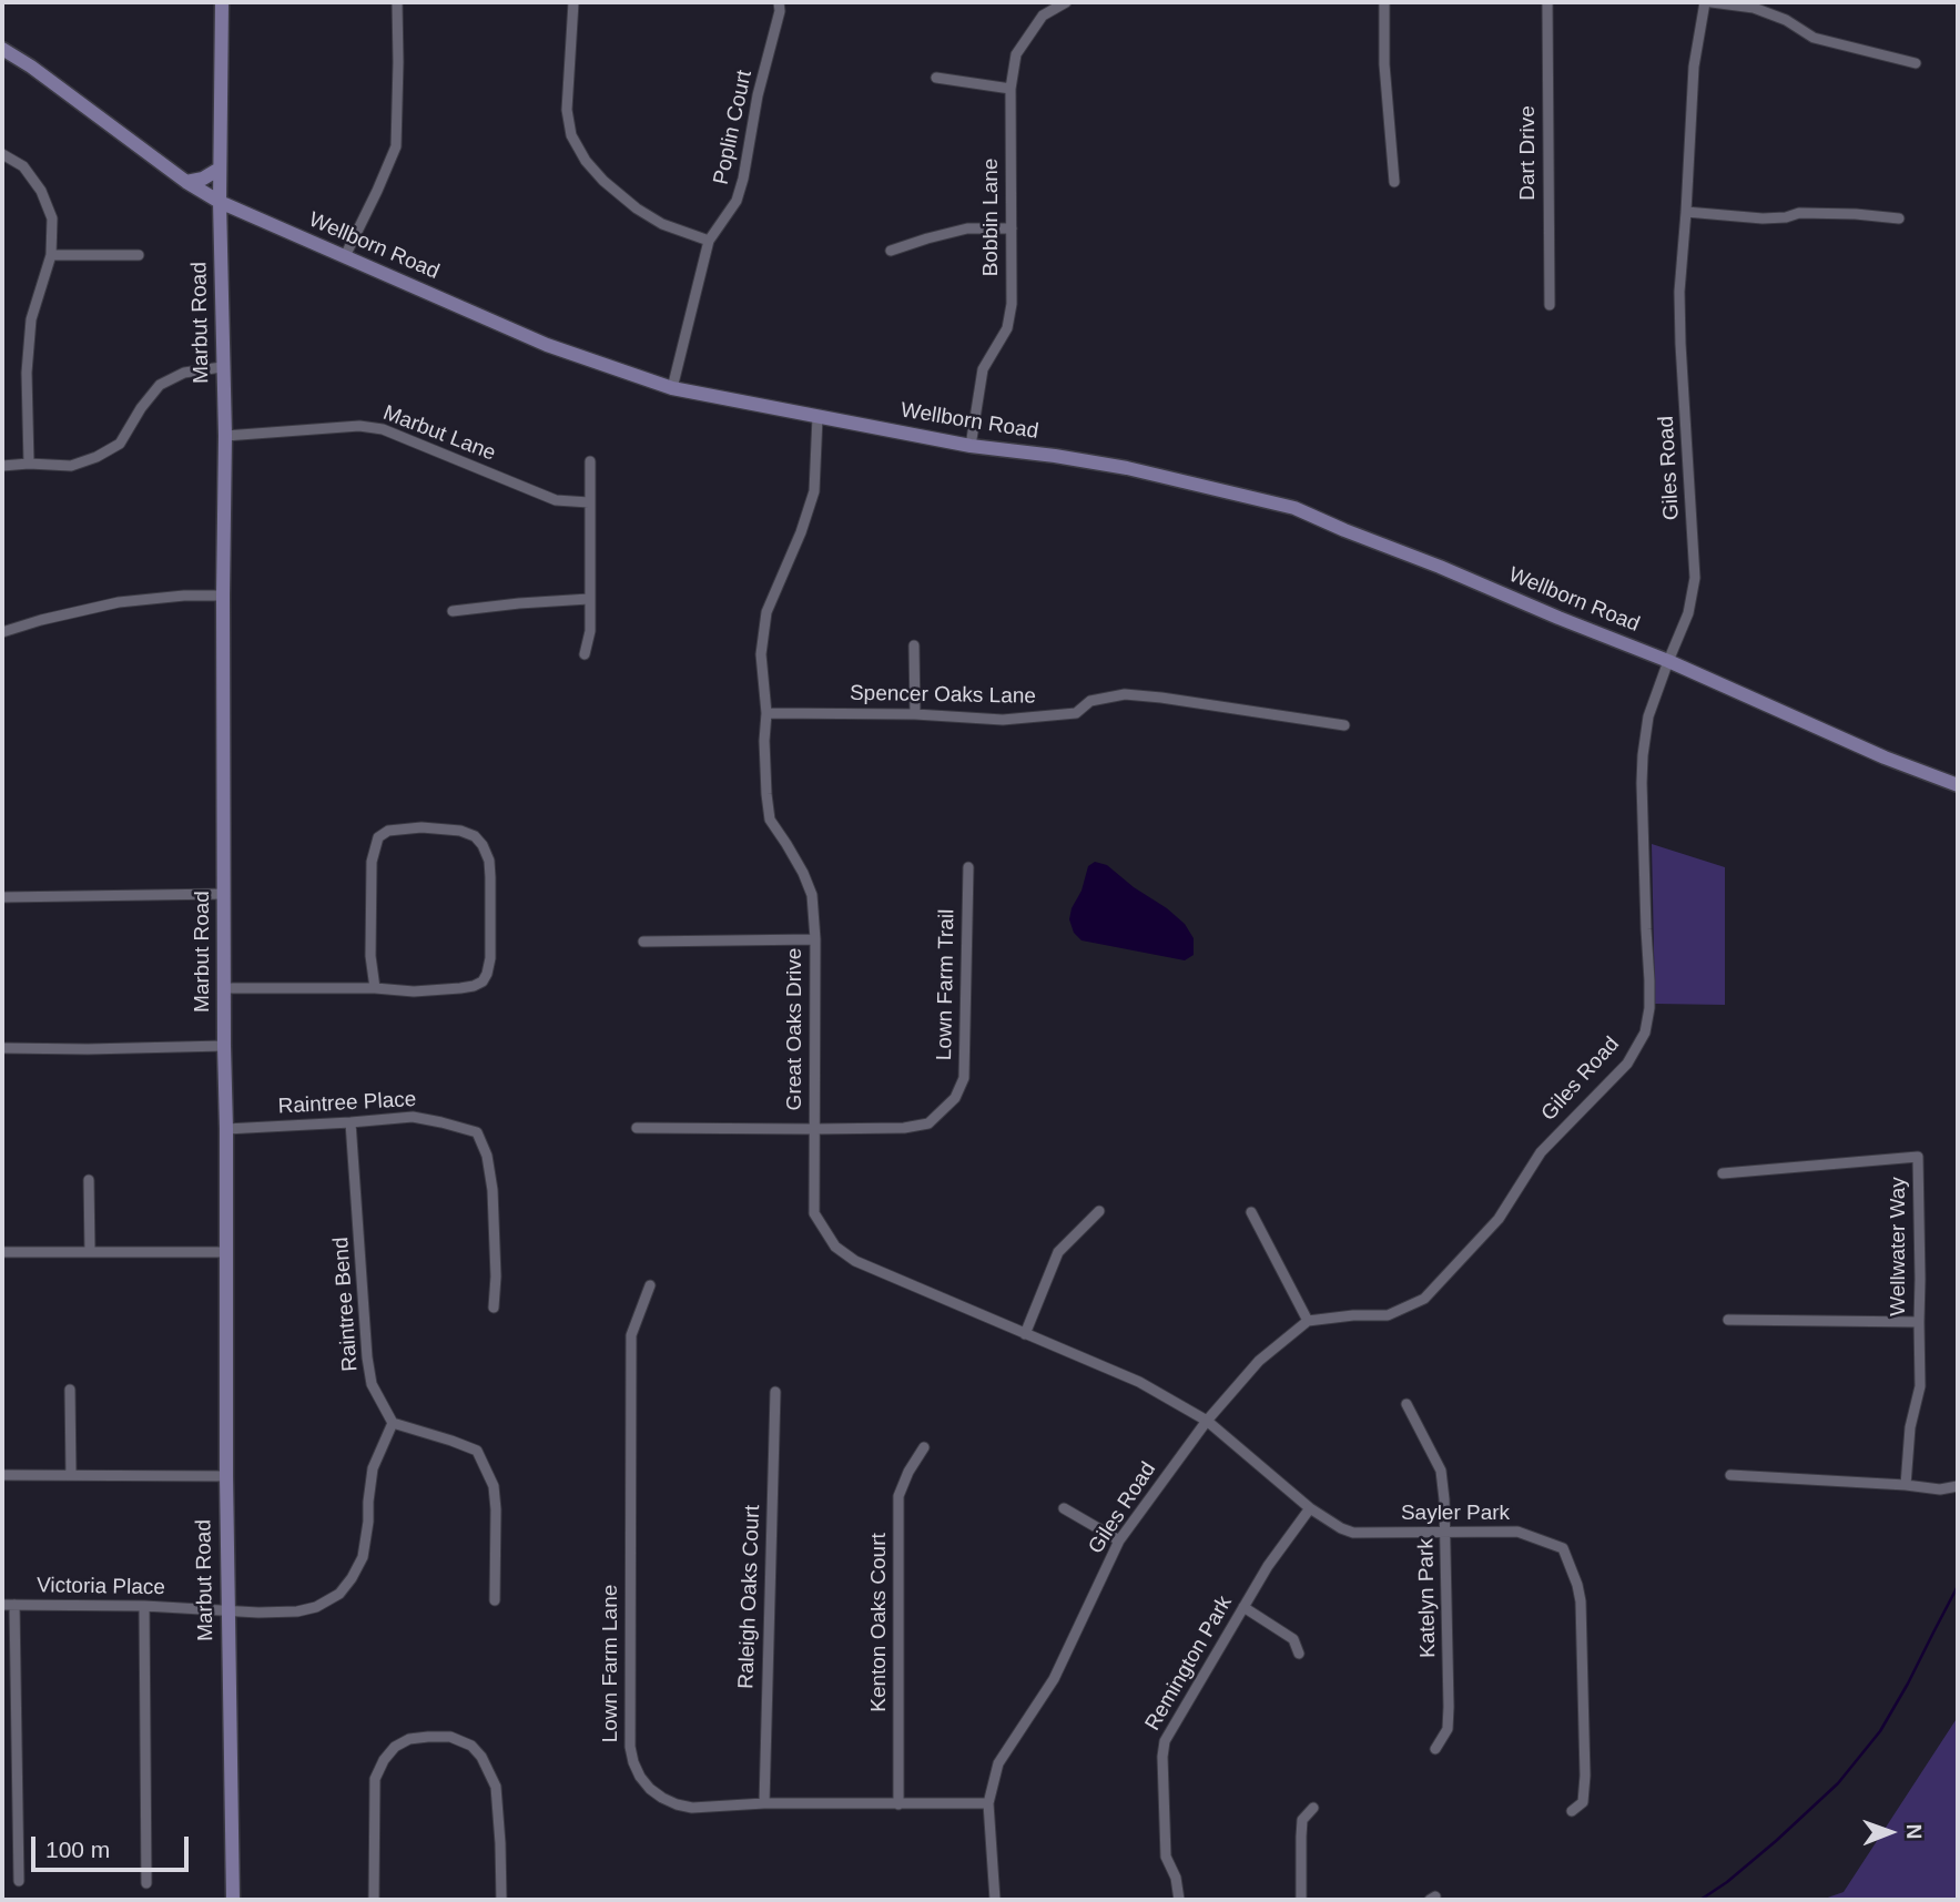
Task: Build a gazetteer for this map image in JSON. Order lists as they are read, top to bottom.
{
  "streets": {
    "street": [
      "Poplin Court",
      "Dart Drive",
      "Bobbin Lane",
      "Wellborn Road",
      "Marbut Road",
      "Marbut Lane",
      "Giles Road",
      "Spencer Oaks Lane",
      "Lown Farm Trail",
      "Great Oaks Drive",
      "Raintree Place",
      "Wellwater Way",
      "Raintree Bend",
      "Sayler Park",
      "Victoria Place",
      "Raleigh Oaks Court",
      "Katelyn Park",
      "Kenton Oaks Court",
      "Lown Farm Lane",
      "Remington Park"
    ]
  },
  "crossings": [
    ["Poplin Court", "Wellborn Road"],
    ["Bobbin Lane", "Wellborn Road"],
    ["Wellborn Road", "Marbut Road"],
    ["Wellborn Road", "Giles Road"],
    ["Wellborn Road", "Great Oaks Drive"],
    ["Marbut Road", "Marbut Lane"],
    ["Marbut Road", "Raintree Place"],
    ["Marbut Road", "Victoria Place"],
    ["Giles Road", "Great Oaks Drive"],
    ["Giles Road", "Sayler Park"],
    ["Giles Road", "Lown Farm Lane"],
    ["Spencer Oaks Lane", "Great Oaks Drive"],
    ["Lown Farm Trail", "Great Oaks Drive"],
    ["Great Oaks Drive", "Sayler Park"],
    ["Raintree Place", "Raintree Bend"],
    ["Raintree Bend", "Victoria Place"],
    ["Sayler Park", "Katelyn Park"],
    ["Sayler Park", "Remington Park"],
    ["Raleigh Oaks Court", "Lown Farm Lane"],
    ["Kenton Oaks Court", "Lown Farm Lane"]
  ],
  "scale_bar": "100 m",
  "north": "right"
}
